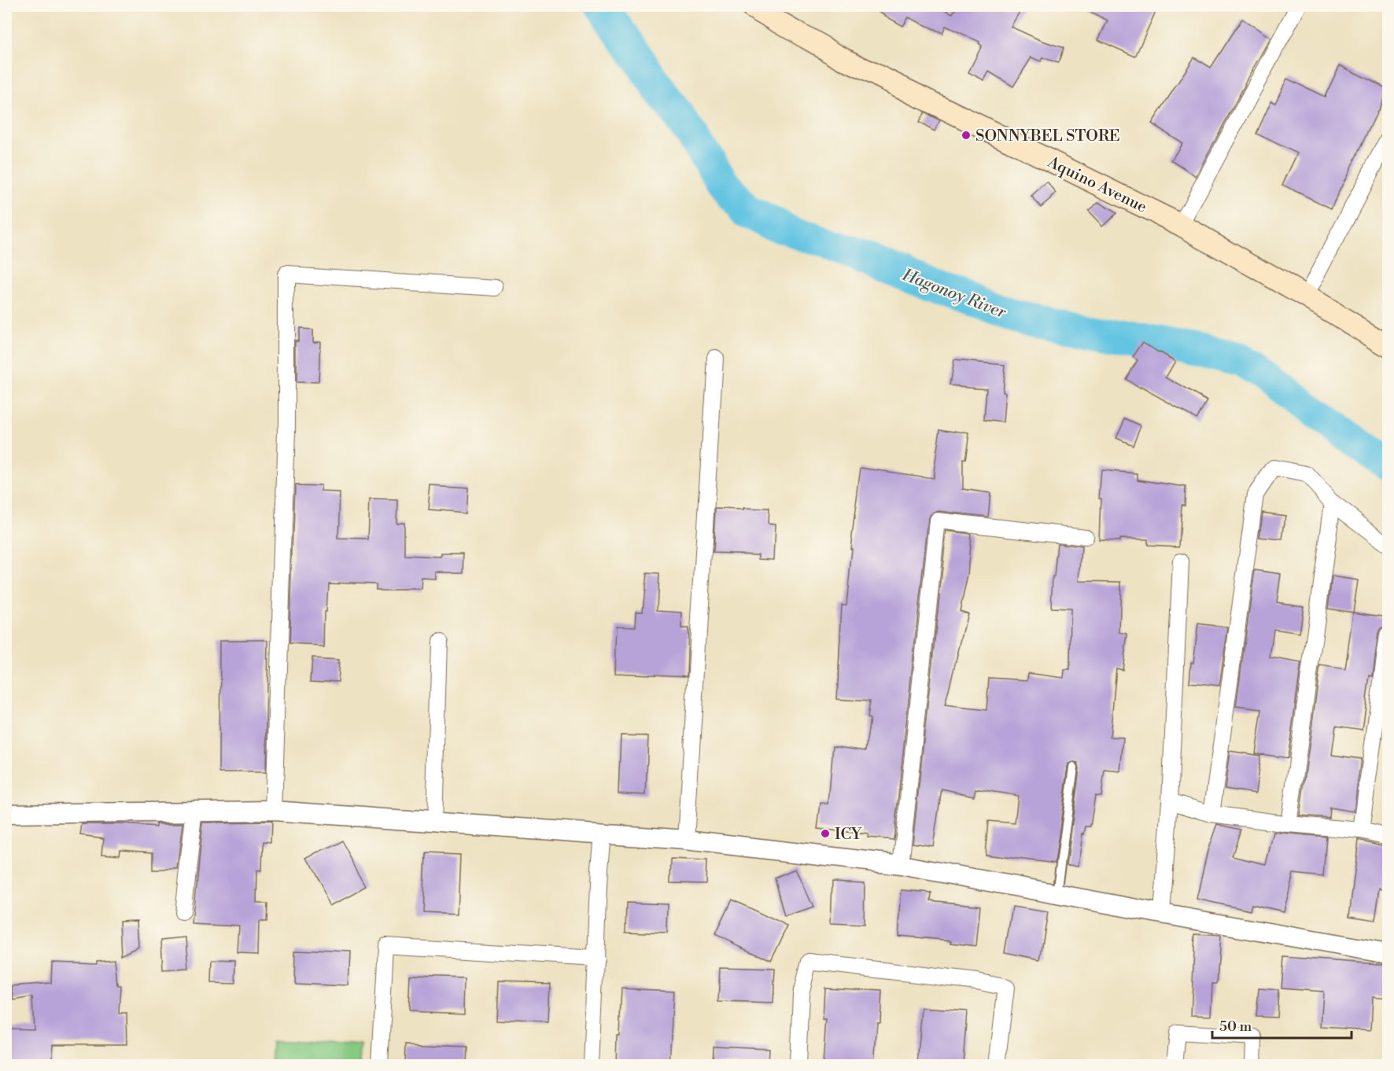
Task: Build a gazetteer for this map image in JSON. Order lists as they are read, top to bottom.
{
  "streets": {
    "main road": ["Aquino Avenue"]
  },
  "water": ["Hagonoy River"],
  "places": ["SONNYBEL STORE", "ICY"],
  "scale_bar": "50 m"
}
